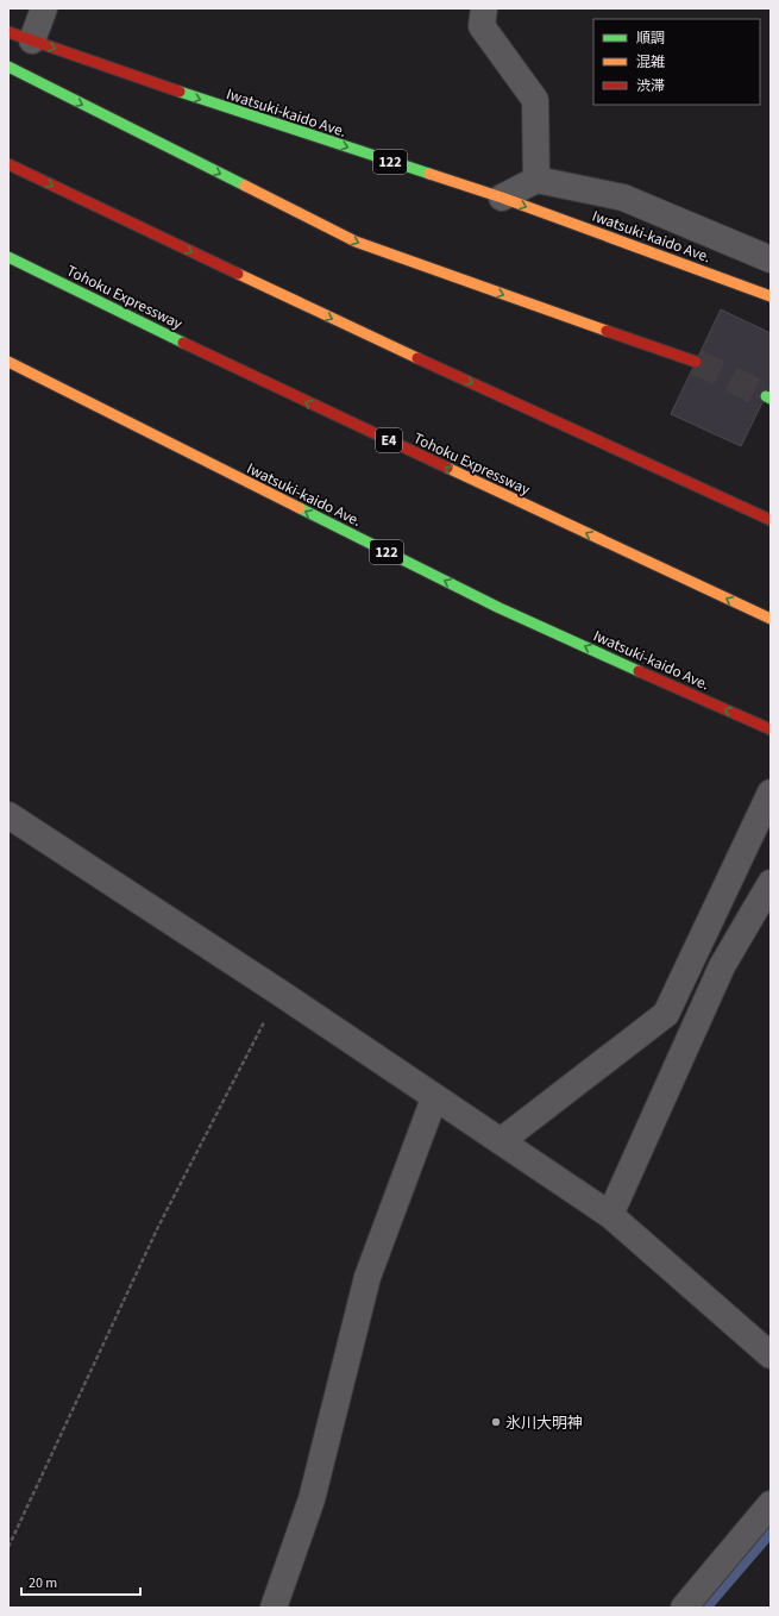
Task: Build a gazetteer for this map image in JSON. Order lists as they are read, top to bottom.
{
  "streets": {
    "highway": [
      "Iwatsuki-kaido Ave.",
      "122",
      "Tohoku Expressway",
      "E4"
    ]
  },
  "places": ["氷川大明神"],
  "legend": ["順調", "混雑", "渋滞"],
  "scale_bar": "20 m"
}
